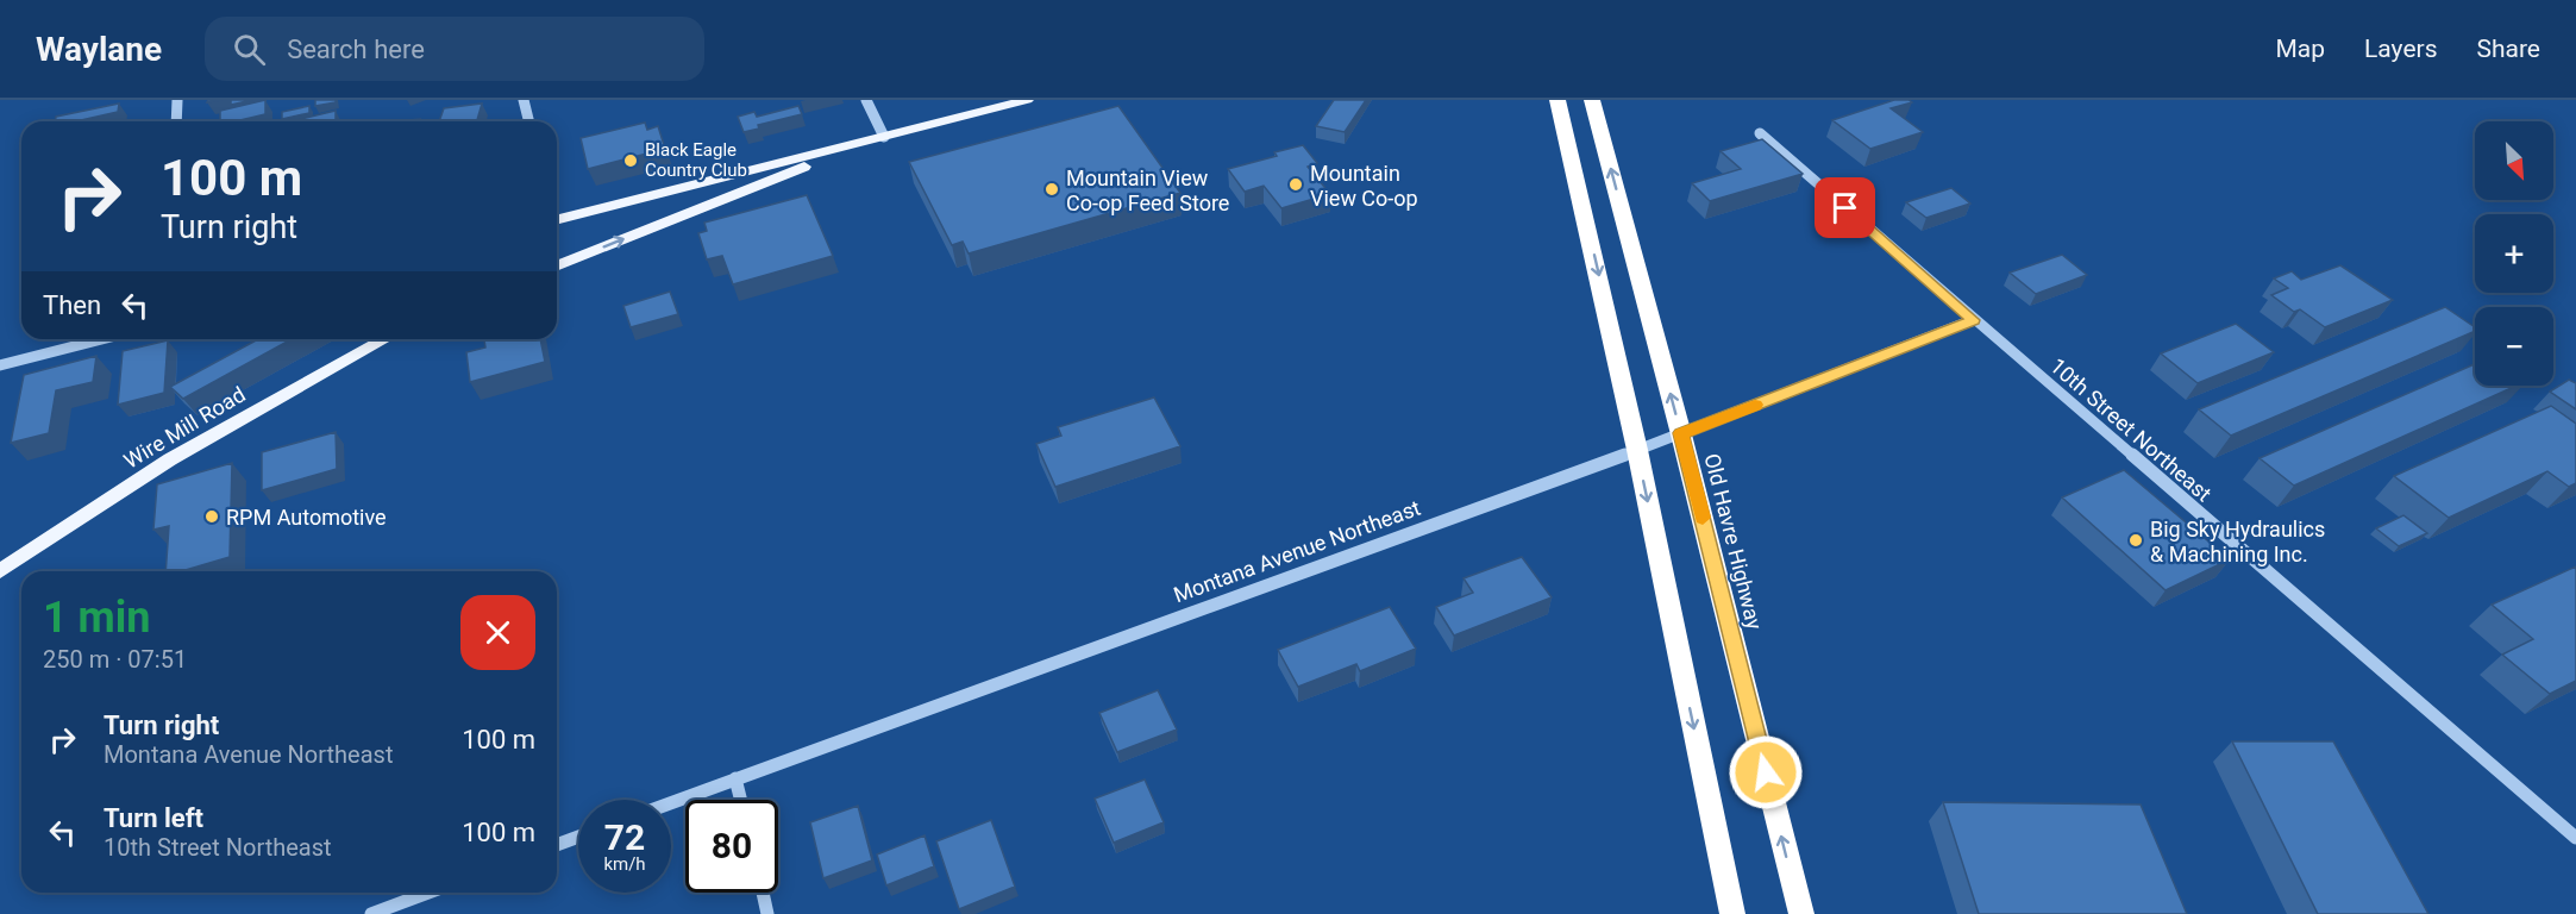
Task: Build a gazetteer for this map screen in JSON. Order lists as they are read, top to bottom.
{
  "streets": {
    "highway": ["Old Havre Highway"],
    "main road": ["Wire Mill Road"],
    "street": ["10th Street Northeast", "Montana Avenue Northeast"]
  },
  "crossings": [
    ["10th Street Northeast", "Montana Avenue Northeast"],
    ["Old Havre Highway", "Montana Avenue Northeast"]
  ],
  "places": [
    "Black Eagle Country Club",
    "Mountain View Co-op",
    "Mountain View Co-op Feed Store",
    "RPM Automotive",
    "Big Sky Hydraulics & Machining Inc."
  ],
  "north": "bottom right",
  "page": {
    "header": "Waylane",
    "search": "Search here",
    "nav": ["Map", "Layers", "Share"],
    "map_buttons": ["+", "−"],
    "turn": ["100 m", "Turn right"],
    "then": "Then",
    "heading": ["1 min", "250 m · 07:51"],
    "list": [
      {
        "name": "Turn right",
        "note": "Montana Avenue Northeast",
        "value": "100 m"
      },
      {
        "name": "Turn left",
        "note": "10th Street Northeast",
        "value": "100 m"
      }
    ],
    "speed": "72 km/h",
    "limit": "80"
  }
}
